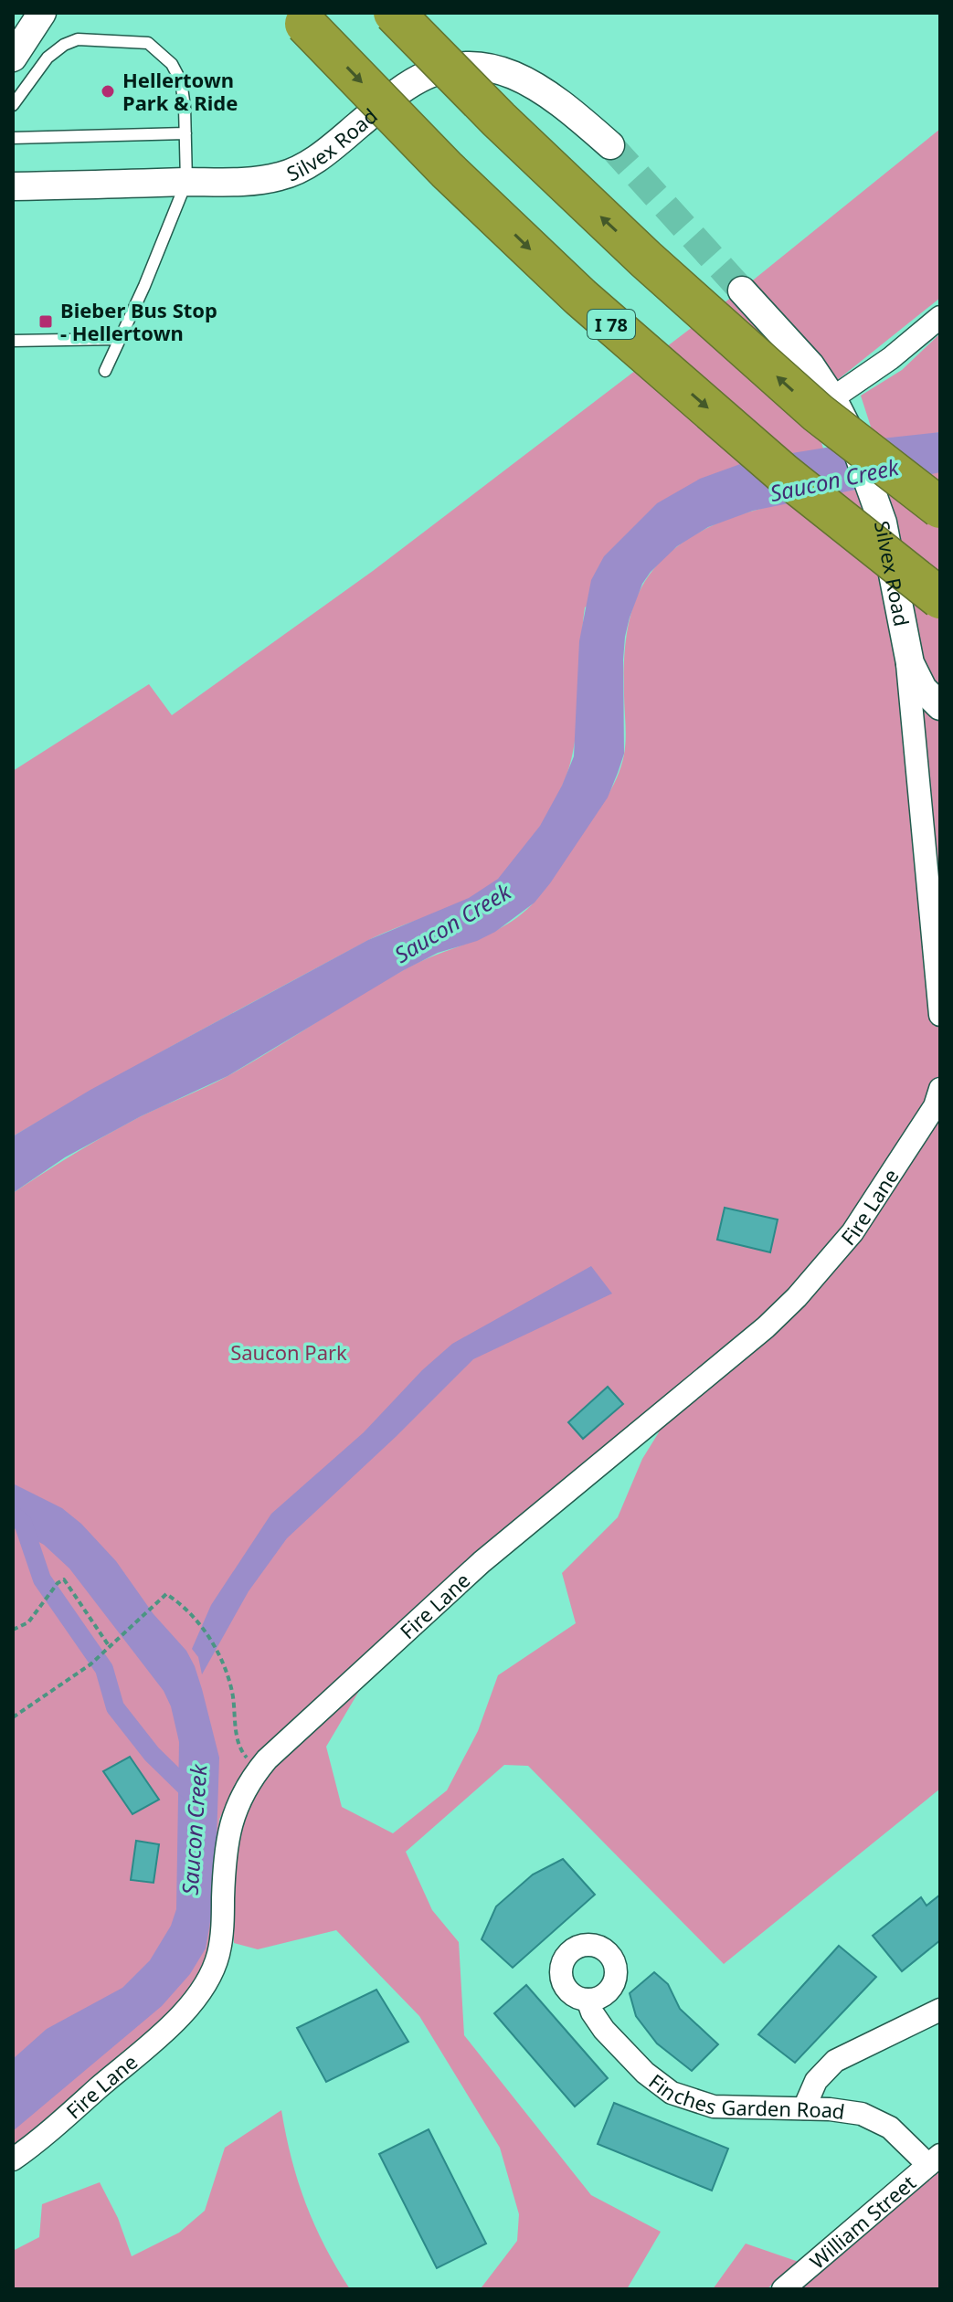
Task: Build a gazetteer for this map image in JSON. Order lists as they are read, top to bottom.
{
  "streets": {
    "highway": ["I 78"],
    "street": [
      "Silvex Road",
      "Fire Lane",
      "Finches Garden Road",
      "William Street"
    ]
  },
  "crossings": [
    ["Finches Garden Road", "William Street"]
  ],
  "water": ["Saucon Creek"],
  "parks": ["Saucon Park"],
  "places": {
    "other": ["Hellertown Park & Ride"],
    "transit": ["Bieber Bus Stop - Hellertown"]
  }
}
